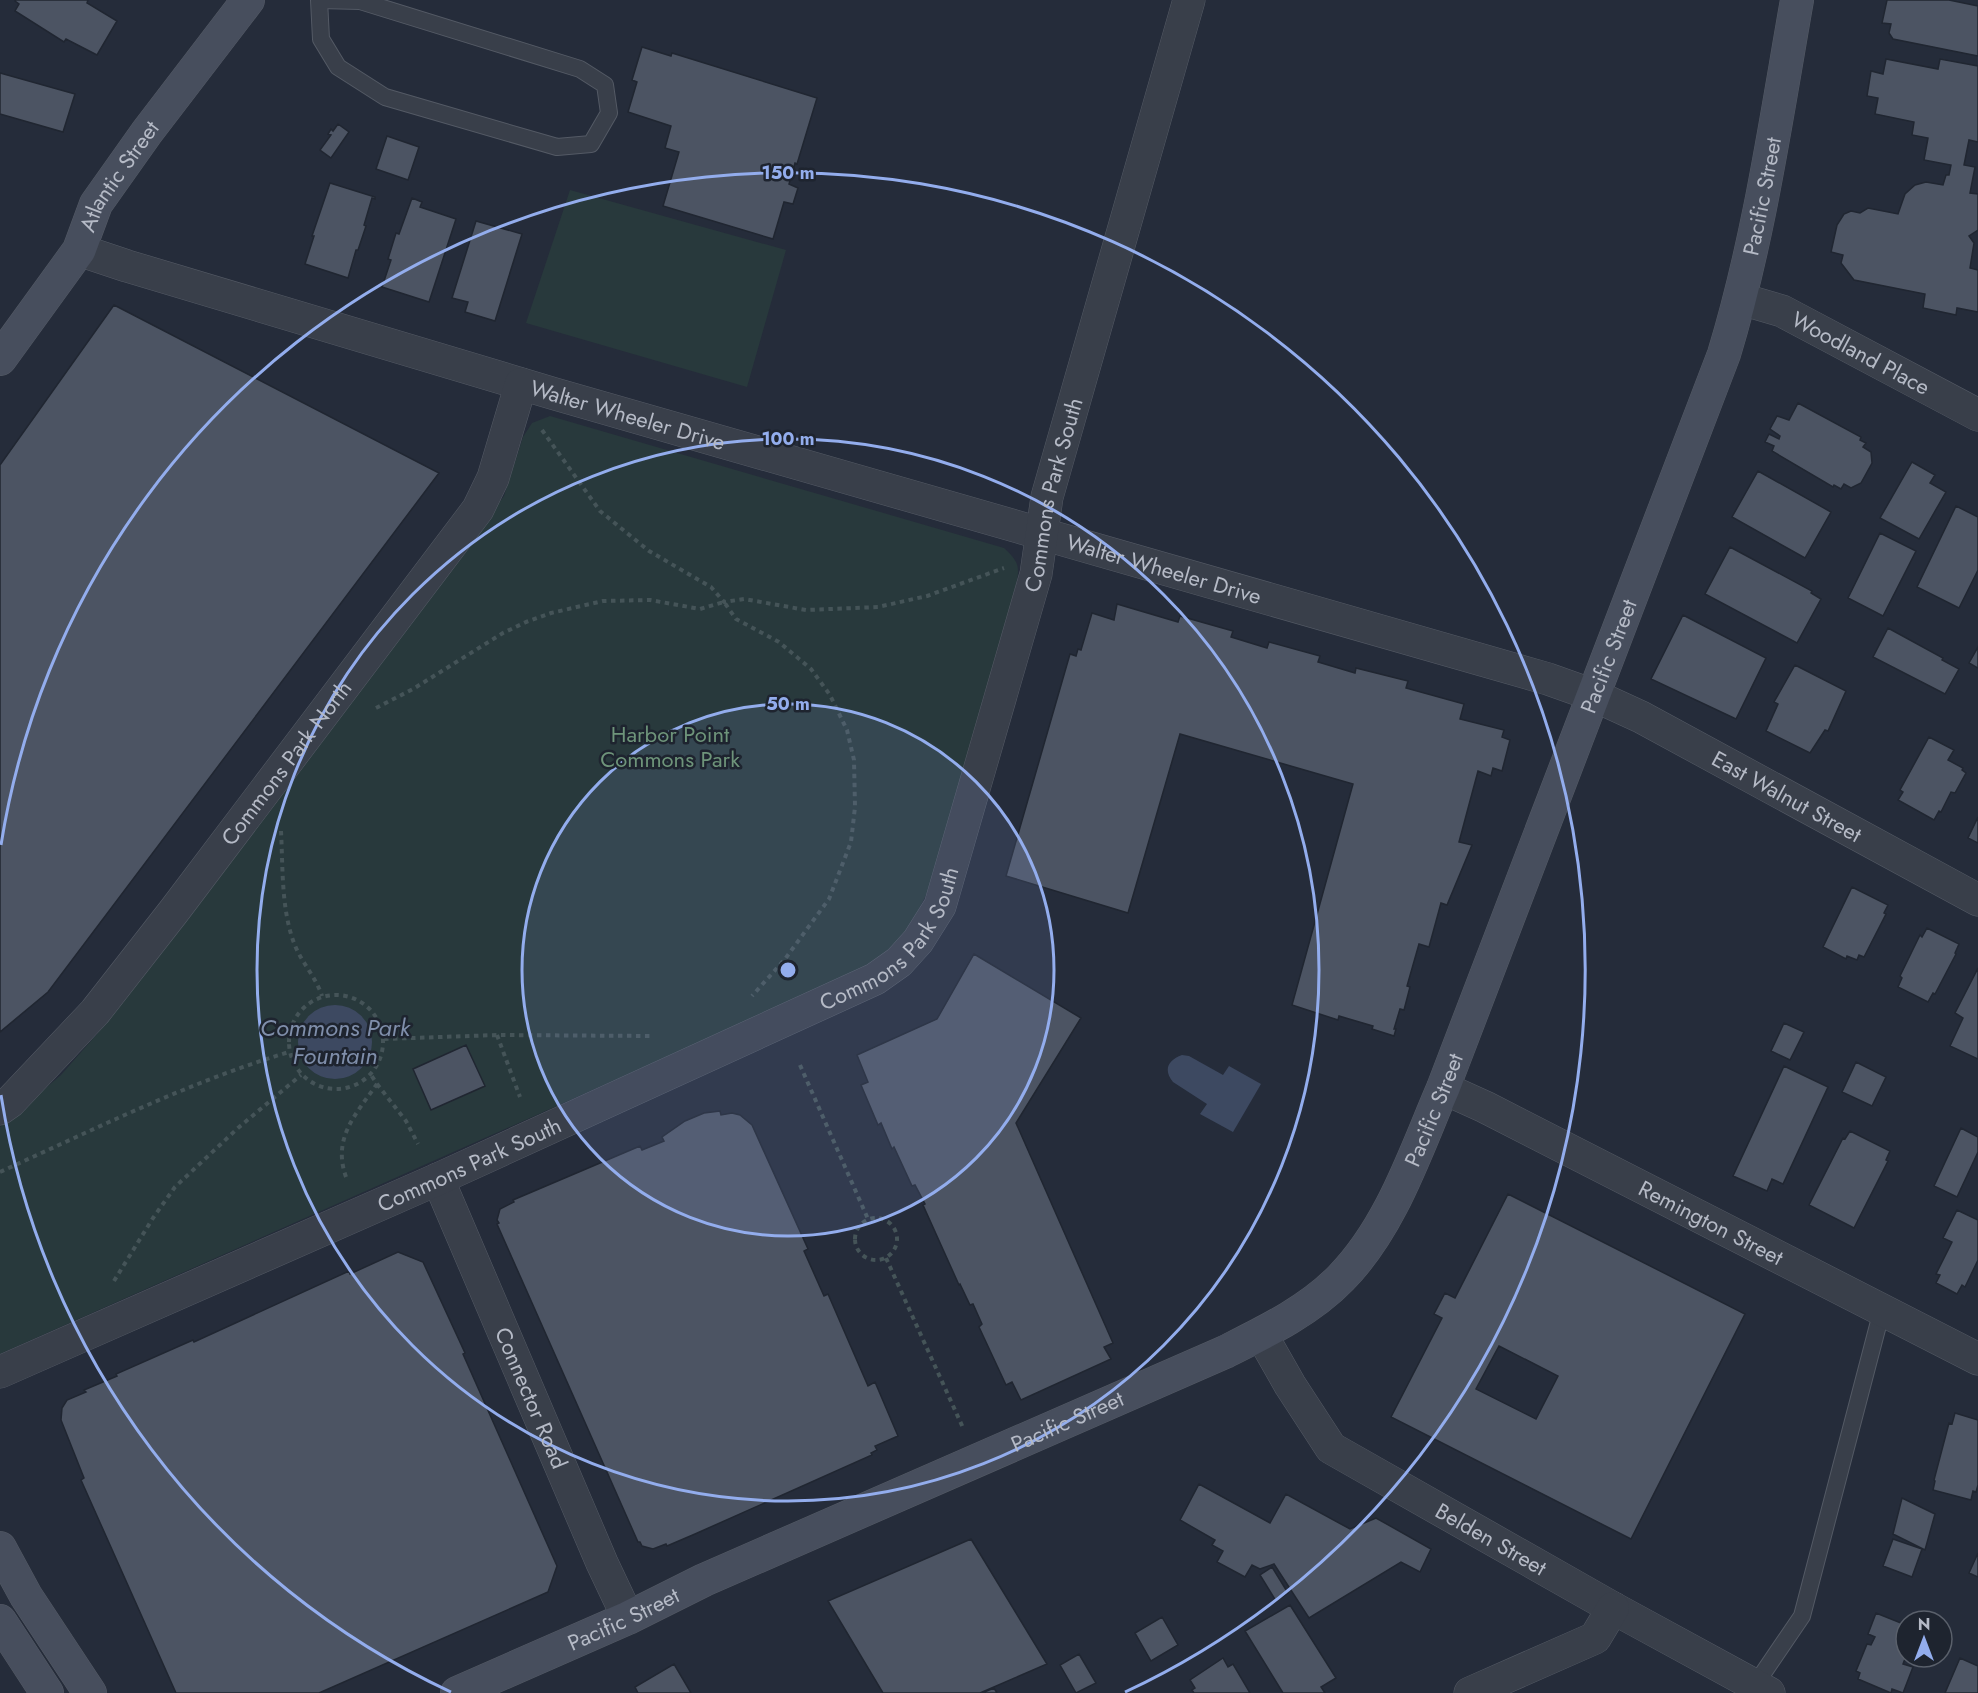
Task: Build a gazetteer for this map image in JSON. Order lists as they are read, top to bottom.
{
  "streets": {
    "street": [
      "Atlantic Street",
      "Pacific Street",
      "Woodland Place",
      "Walter Wheeler Drive",
      "Commons Park South",
      "Commons Park North",
      "East Walnut Street",
      "Remington Street",
      "Connector Road",
      "Belden Street"
    ]
  },
  "crossings": [
    ["Atlantic Street", "Walter Wheeler Drive"],
    ["Pacific Street", "Woodland Place"],
    ["Pacific Street", "Walter Wheeler Drive"],
    ["Pacific Street", "East Walnut Street"],
    ["Pacific Street", "Remington Street"],
    ["Pacific Street", "Connector Road"],
    ["Pacific Street", "Belden Street"],
    ["Walter Wheeler Drive", "Commons Park South"],
    ["Walter Wheeler Drive", "Commons Park North"],
    ["Walter Wheeler Drive", "East Walnut Street"],
    ["Commons Park South", "Connector Road"]
  ],
  "water": ["Commons Park Fountain"],
  "parks": ["Harbor Point Commons Park"],
  "north": "top",
  "rings": ["150 m", "100 m", "50 m"]
}
